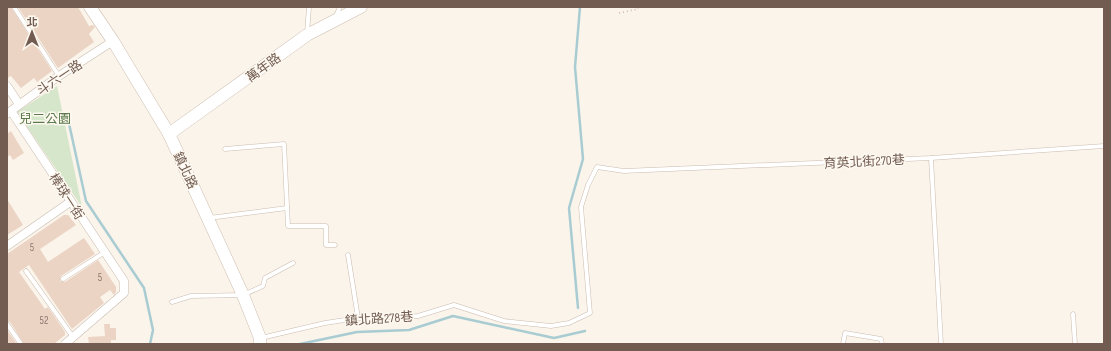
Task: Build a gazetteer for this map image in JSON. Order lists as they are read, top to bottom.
{
  "streets": {
    "main road": ["萬年路", "鎮北路"],
    "street": ["斗六一路", "棒球一街"],
    "lane": ["育英北街270巷", "鎮北路278巷"]
  },
  "crossings": [
    ["萬年路", "鎮北路"],
    ["斗六一路", "鎮北路"],
    ["斗六一路", "棒球一街"],
    ["育英北街270巷", "鎮北路278巷"],
    ["鎮北路", "鎮北路278巷"]
  ],
  "parks": ["兒二公園"],
  "house_numbers": ["5", "5", "52"],
  "north": "top"
}
